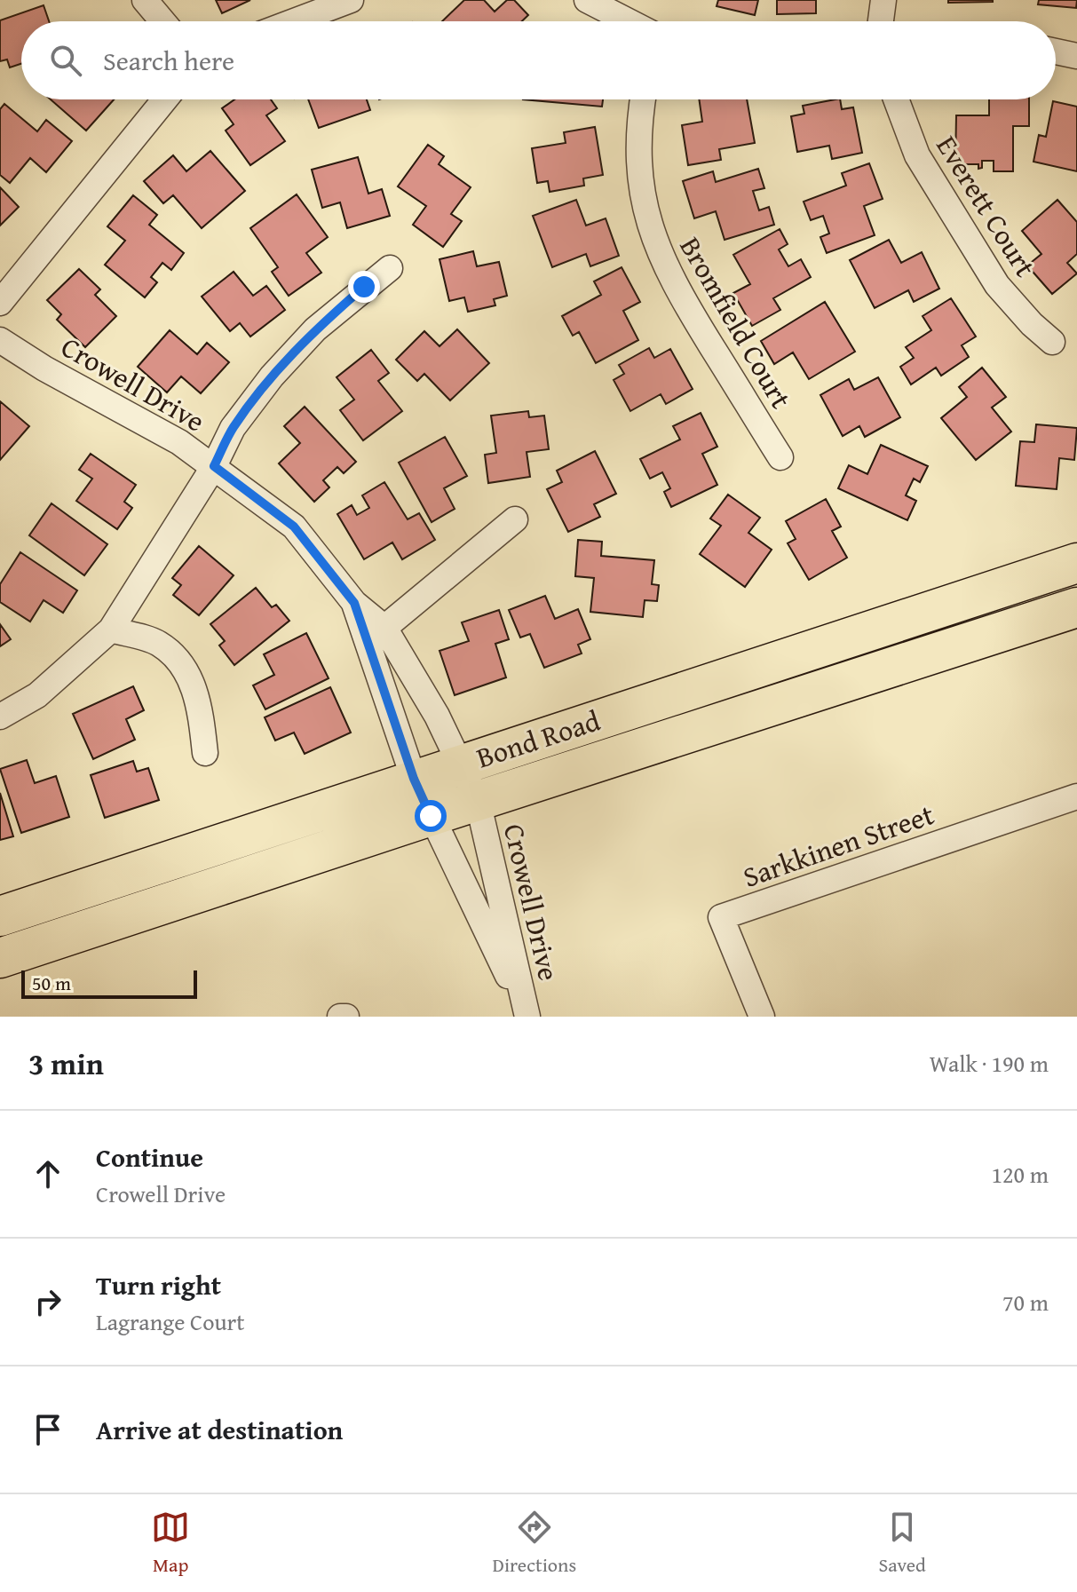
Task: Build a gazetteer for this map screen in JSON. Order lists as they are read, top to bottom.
{
  "streets": {
    "main road": ["Bond Road"],
    "street": [
      "Everett Court",
      "Bromfield Court",
      "Crowell Drive",
      "Sarkkinen Street"
    ]
  },
  "crossings": [
    ["Crowell Drive", "Bond Road"]
  ],
  "scale_bar": "50 m",
  "page": {
    "search": "Search here",
    "scale": "50 m",
    "heading": ["3 min", "Walk · 190 m"],
    "list": [
      ["Continue", "Crowell Drive", "120 m"],
      ["Turn right", "Lagrange Court", "70 m"],
      "Arrive at destination"
    ],
    "nav": ["Map", "Directions", "Saved"]
  }
}
